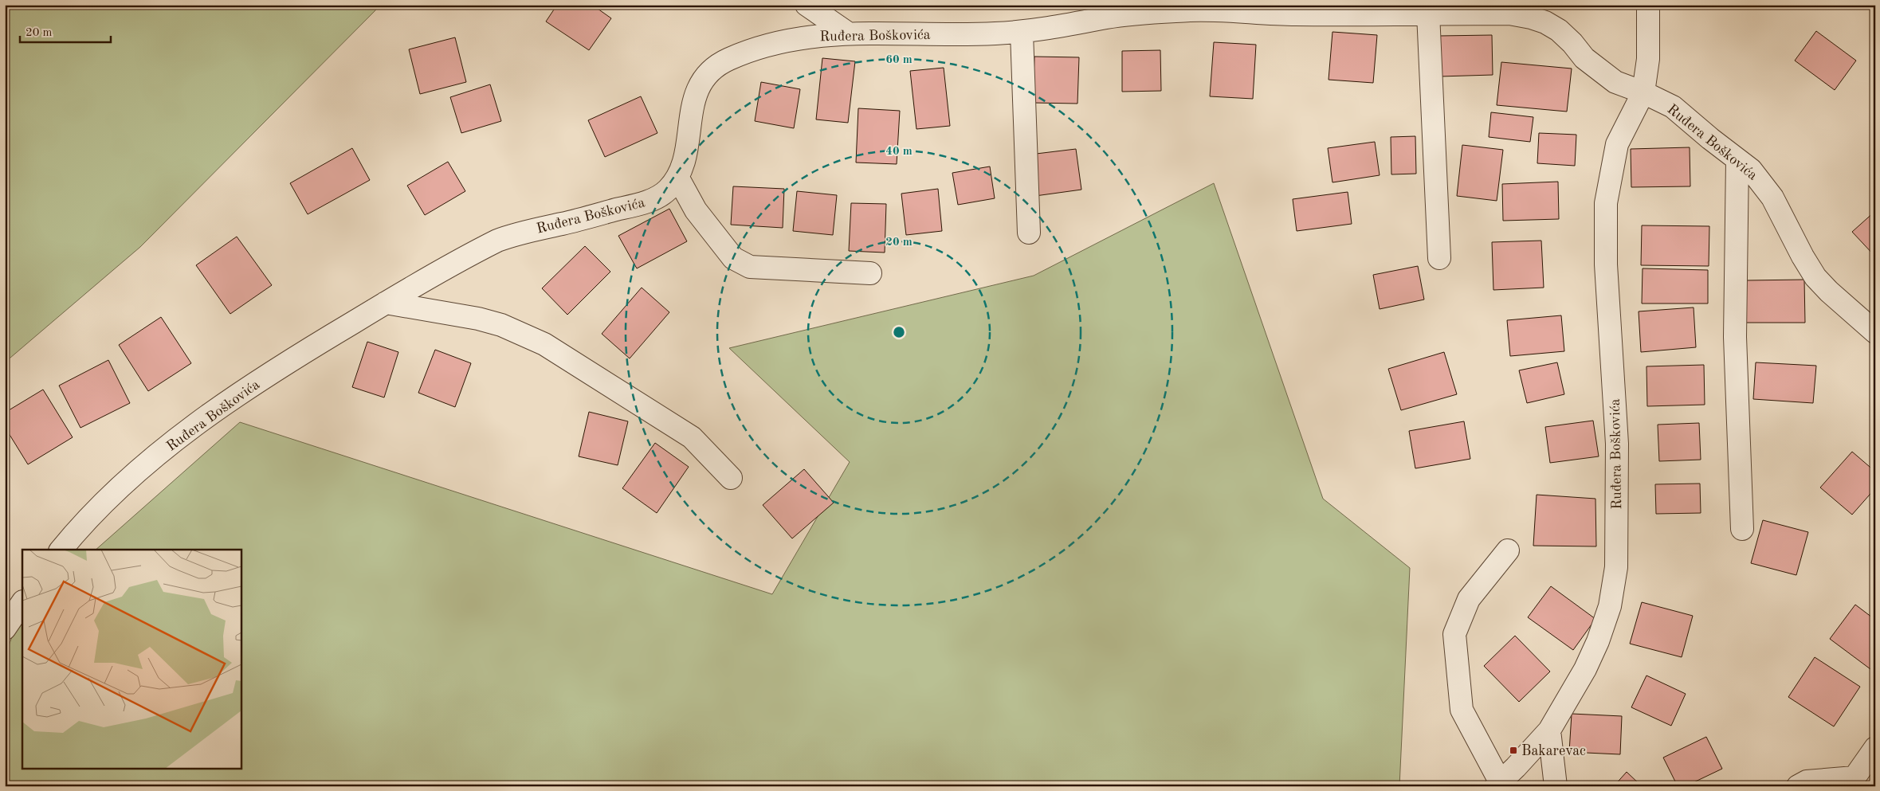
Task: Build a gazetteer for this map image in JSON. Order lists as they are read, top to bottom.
{
  "streets": {
    "street": ["Ruđera Boškovića"]
  },
  "places": {
    "transit": ["Bakarevac"]
  },
  "scale_bar": "20 m",
  "rings": ["60 m", "40 m", "20 m"]
}
